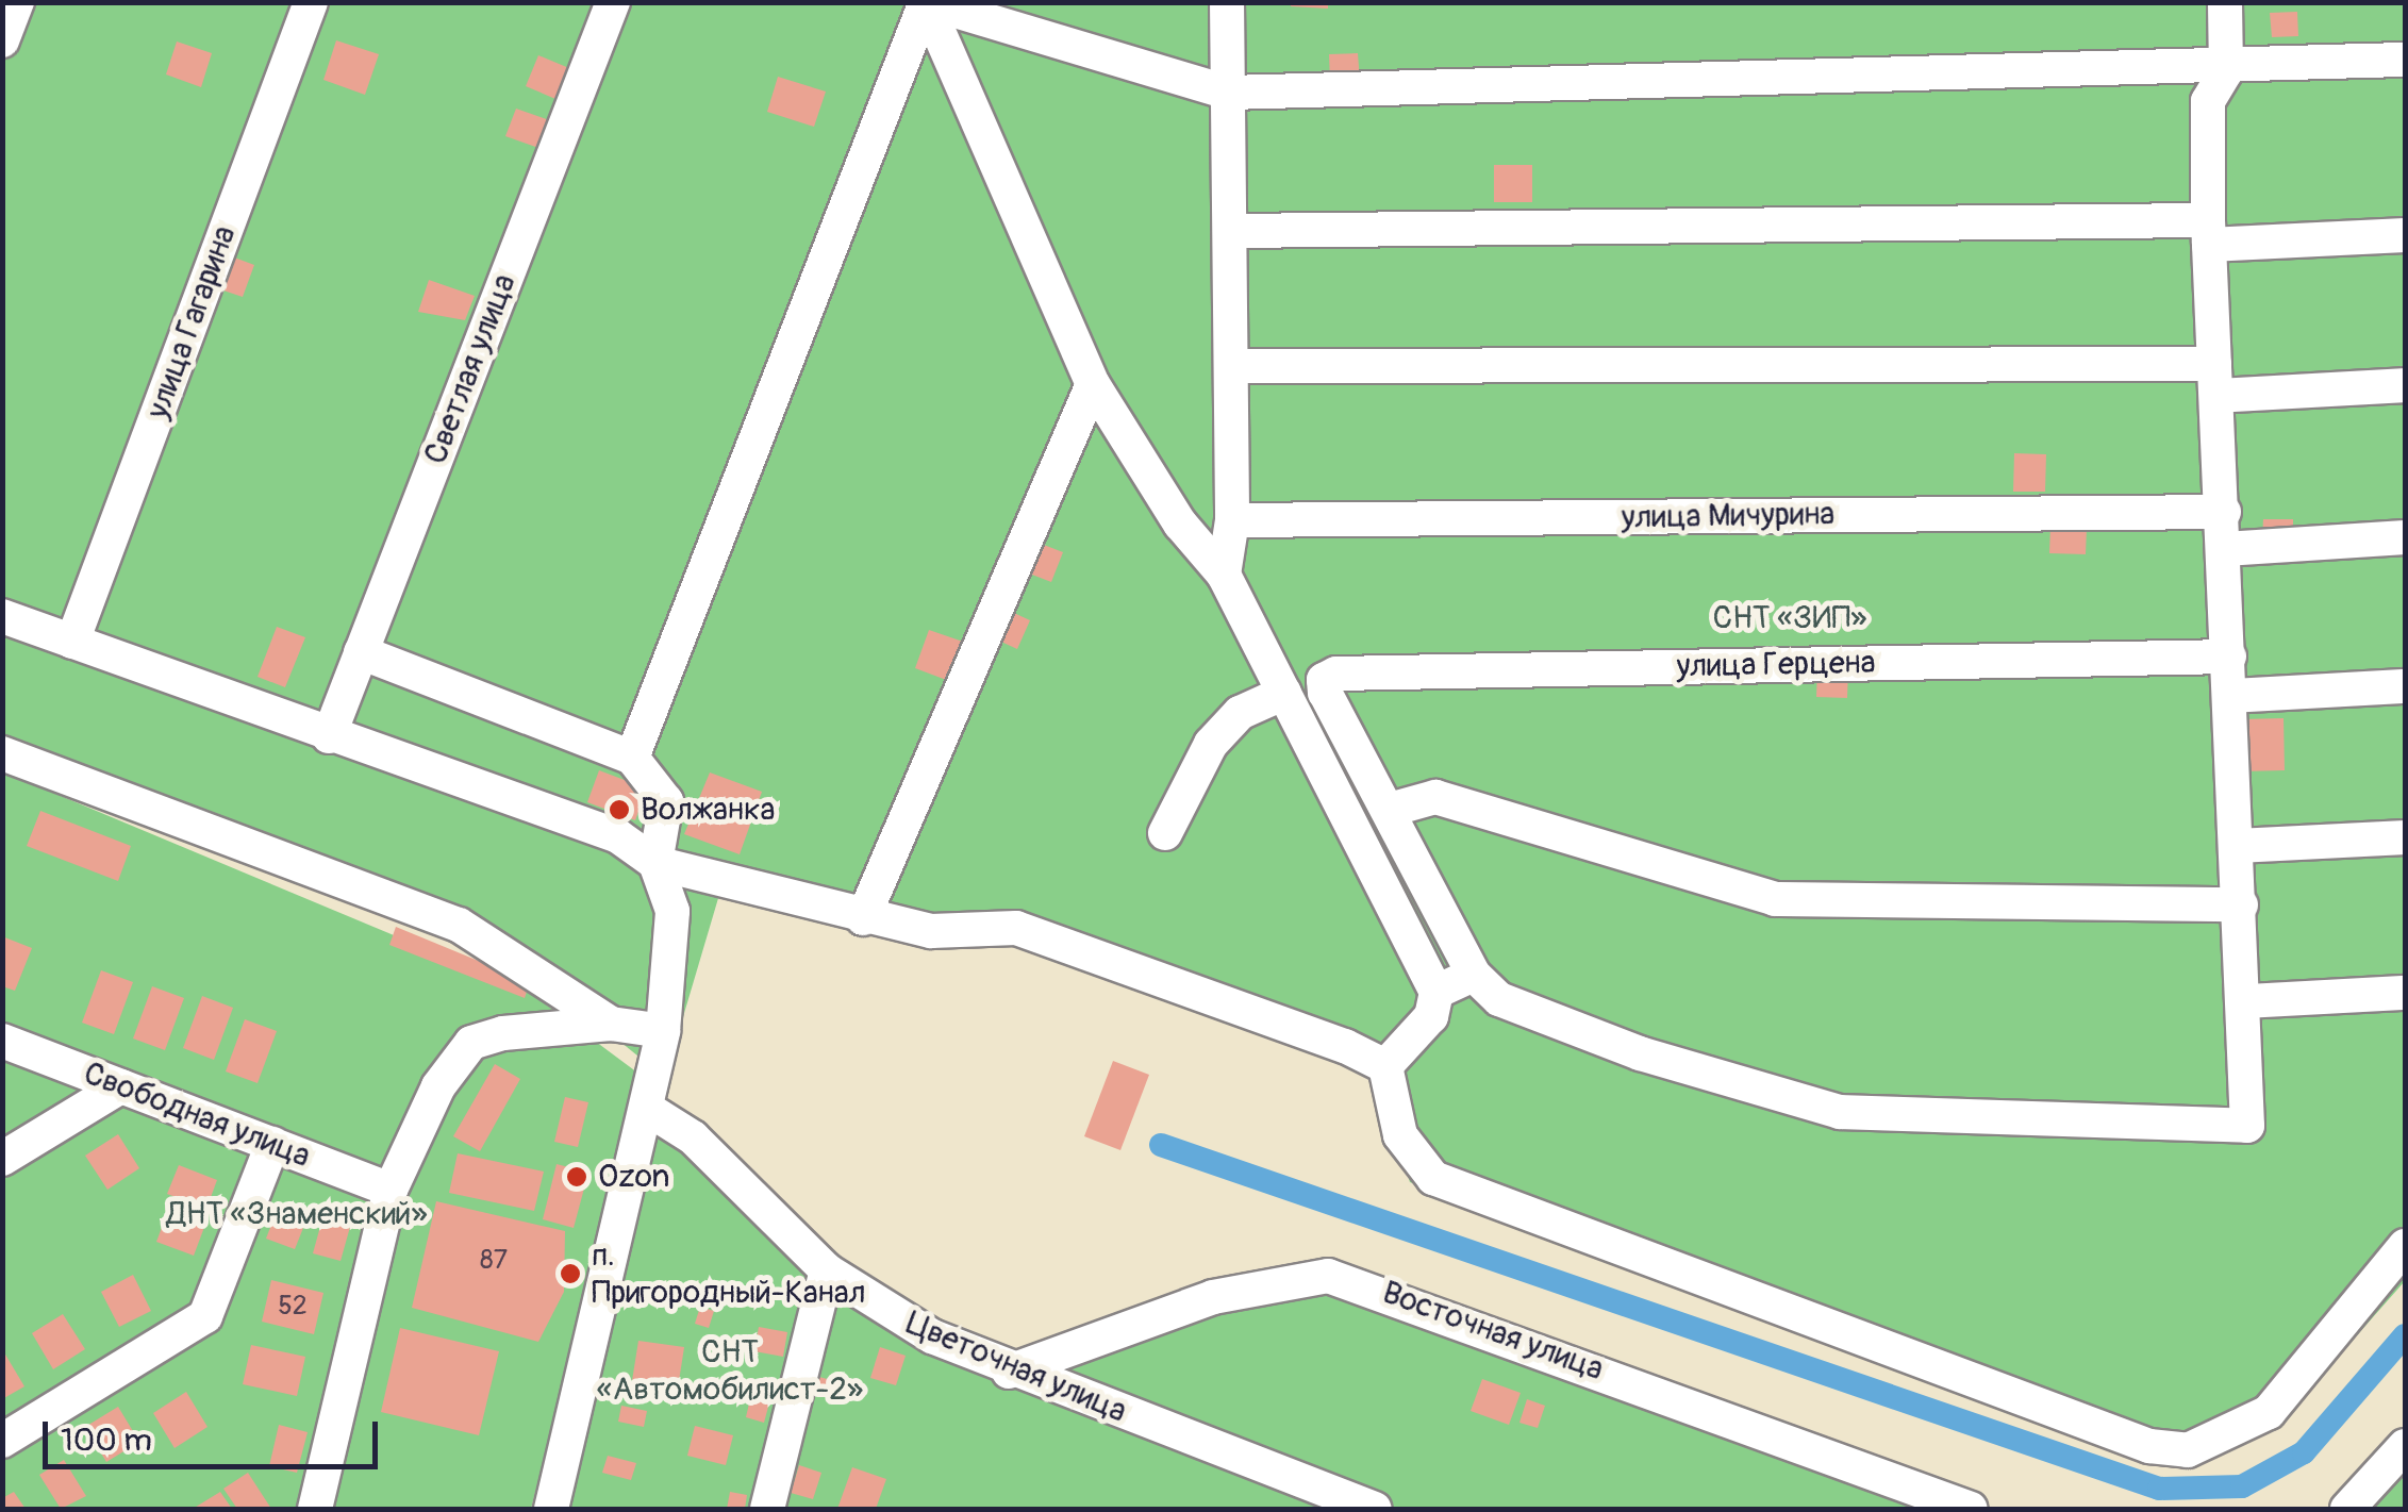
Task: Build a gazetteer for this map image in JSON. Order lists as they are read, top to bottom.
{
  "streets": {
    "street": [
      "улица Гагарина",
      "Светлая улица",
      "улица Мичурина",
      "улица Герцена",
      "Свободная улица",
      "Восточная улица",
      "Цветочная улица"
    ]
  },
  "crossings": [
    ["Восточная улица", "Цветочная улица"]
  ],
  "parks": ["СНТ «ЗИП»", "ДНТ «Знаменский»", "СНТ «Автомобилист-2»"],
  "places": ["Волжанка", "Ozon", "п. Пригородный-Канал"],
  "house_numbers": ["87", "52"],
  "scale_bar": "100 m"
}
